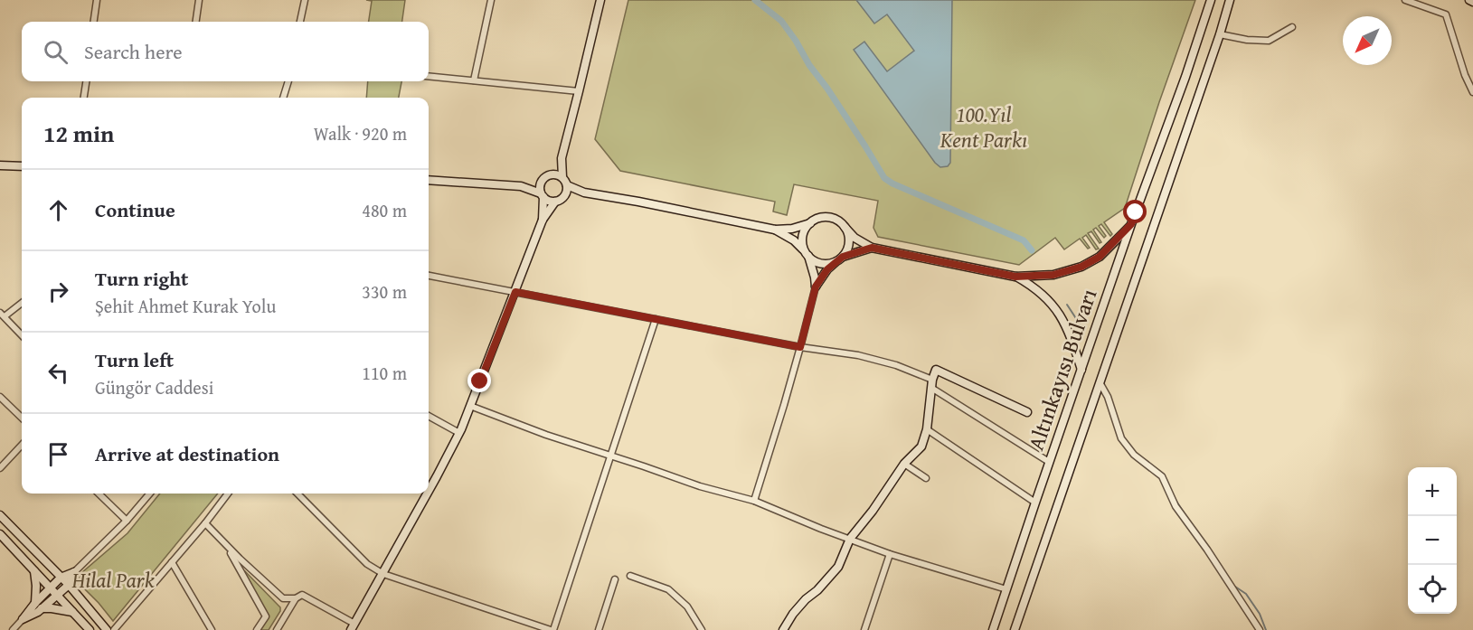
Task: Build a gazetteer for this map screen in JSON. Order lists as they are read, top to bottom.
{
  "streets": {
    "main road": ["Altınkayısı Bulvarı"]
  },
  "parks": ["100.Yıl Kent Parkı", "Hilal Park"],
  "north": "bottom left",
  "page": {
    "search": "Search here",
    "heading": ["12 min", "Walk · 920 m"],
    "list": [
      ["Continue", "480 m"],
      ["Turn right", "Şehit Ahmet Kurak Yolu", "330 m"],
      ["Turn left", "Güngör Caddesi", "110 m"],
      "Arrive at destination"
    ],
    "map_buttons": ["+", "−"]
  }
}
